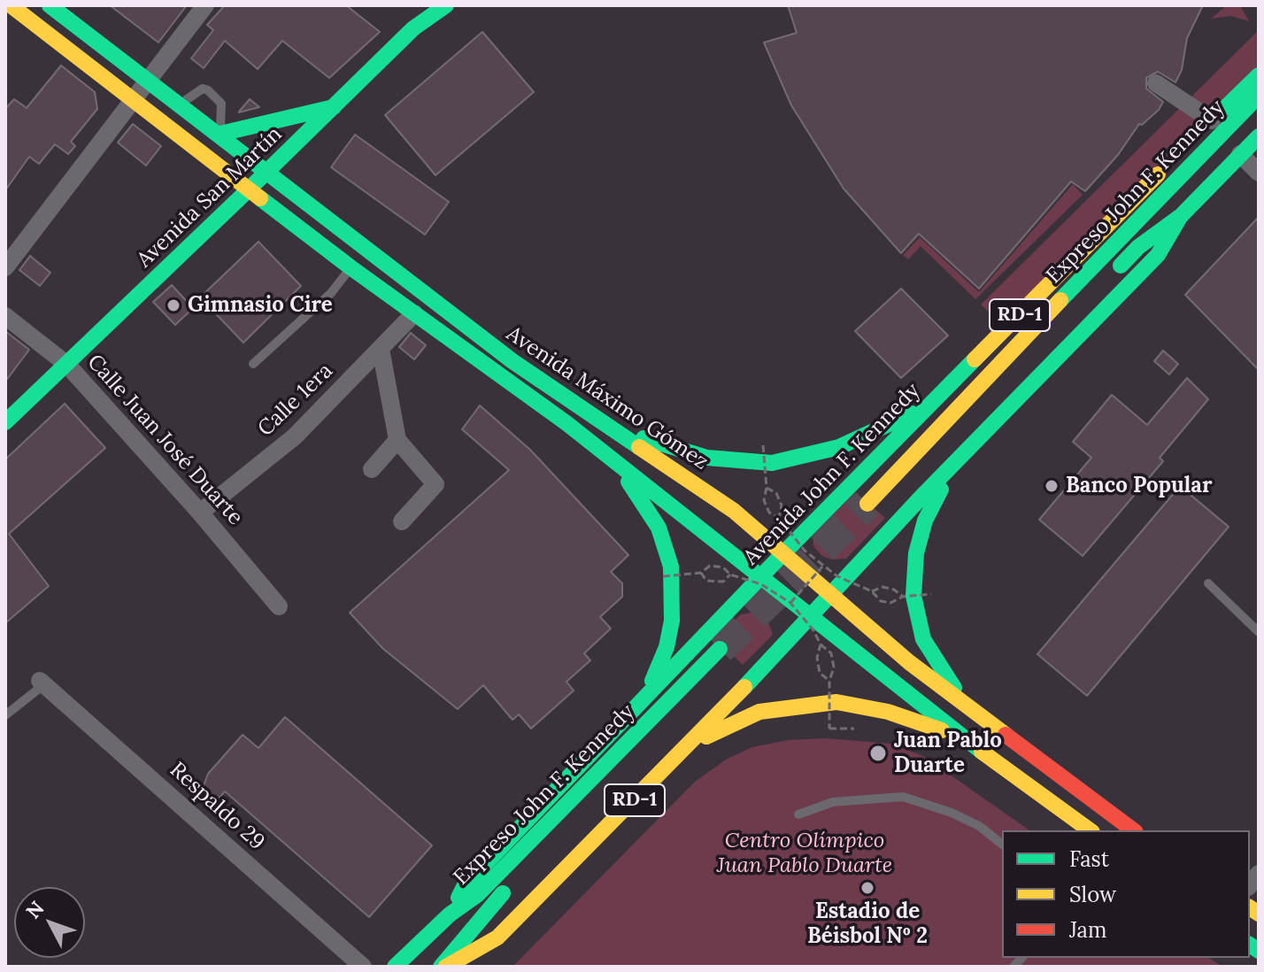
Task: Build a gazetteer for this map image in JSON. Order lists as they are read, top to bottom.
{
  "streets": {
    "main road": [
      "Expreso John F. Kennedy",
      "Avenida San Martín",
      "RD-1",
      "Avenida Máximo Gómez",
      "Avenida John F. Kennedy"
    ],
    "street": ["Calle 1era", "Calle Juan José Duarte", "Respaldo 29"]
  },
  "crossings": [
    ["Expreso John F. Kennedy", "RD-1"],
    ["Expreso John F. Kennedy", "Avenida John F. Kennedy"],
    ["Avenida San Martín", "Avenida Máximo Gómez"],
    ["Avenida San Martín", "Calle Juan José Duarte"],
    ["RD-1", "Avenida Máximo Gómez"],
    ["Avenida Máximo Gómez", "Calle 1era"],
    ["Avenida Máximo Gómez", "Avenida John F. Kennedy"],
    ["Calle 1era", "Calle Juan José Duarte"]
  ],
  "parks": ["Centro Olímpico Juan Pablo Duarte"],
  "places": [
    "Gimnasio Cire",
    "Banco Popular",
    "Juan Pablo Duarte",
    "Estadio de Béisbol Nº 2"
  ],
  "legend": ["Fast", "Slow", "Jam"],
  "north": "top left"
}
